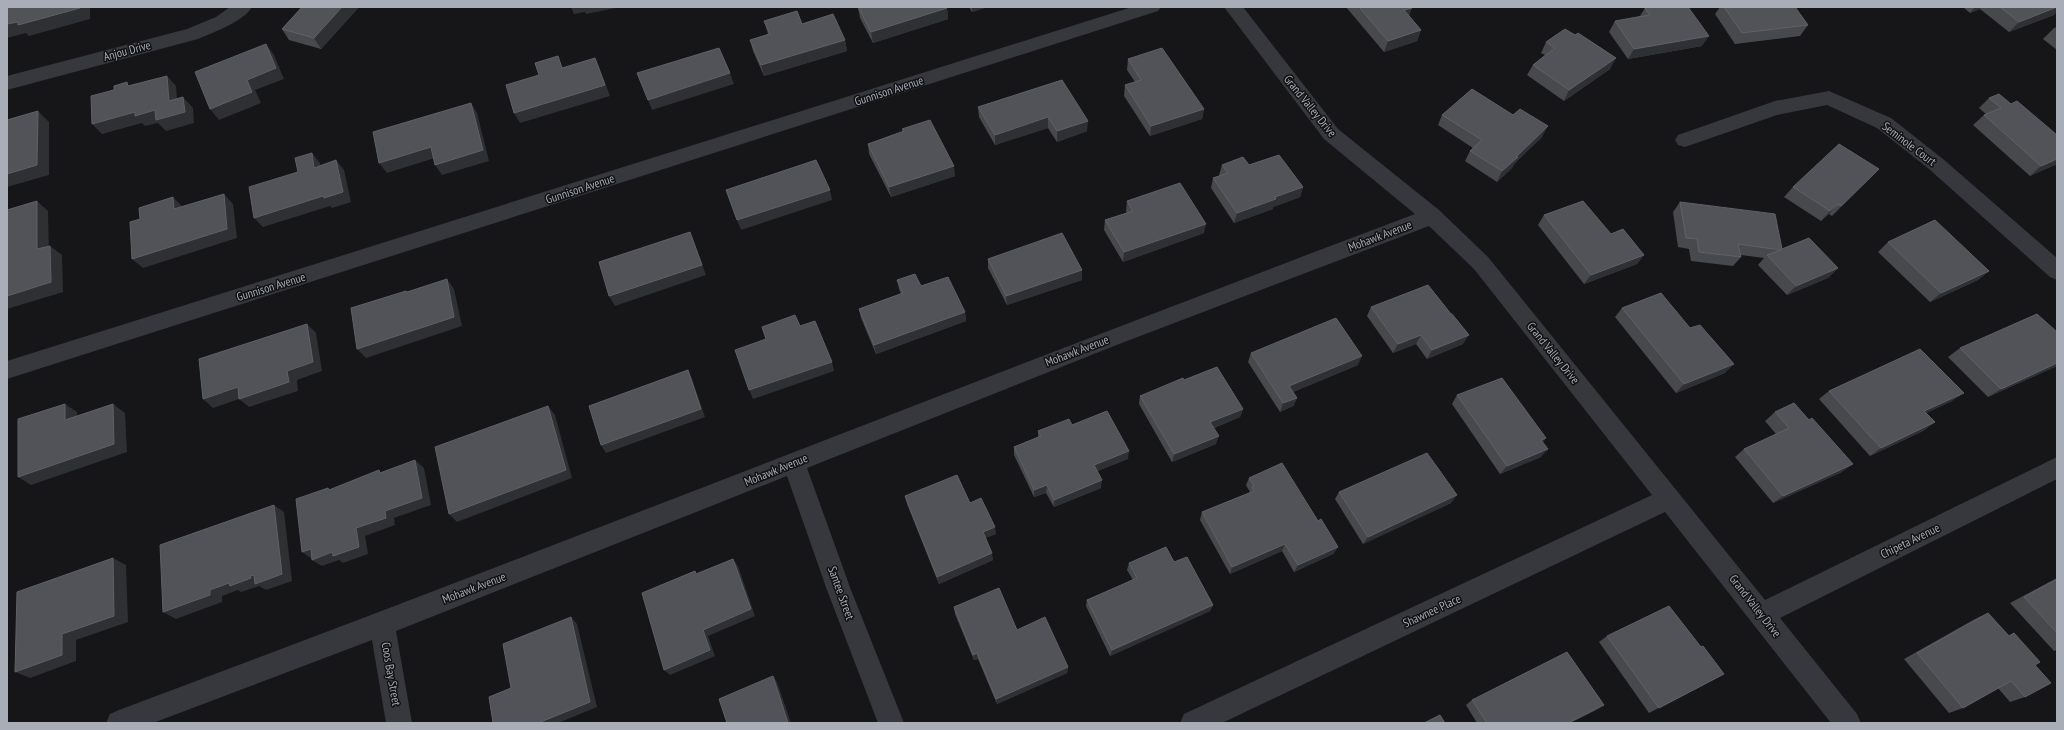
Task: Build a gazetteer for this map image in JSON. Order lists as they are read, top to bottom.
{
  "streets": {
    "street": [
      "Anjou Drive",
      "Gunnison Avenue",
      "Grand Valley Drive",
      "Seminole Court",
      "Mohawk Avenue",
      "Chipeta Avenue",
      "Santee Street",
      "Shawnee Place",
      "Coos Bay Street"
    ]
  },
  "crossings": [
    ["Grand Valley Drive", "Mohawk Avenue"],
    ["Grand Valley Drive", "Chipeta Avenue"],
    ["Grand Valley Drive", "Shawnee Place"],
    ["Mohawk Avenue", "Santee Street"],
    ["Mohawk Avenue", "Coos Bay Street"]
  ]
}
